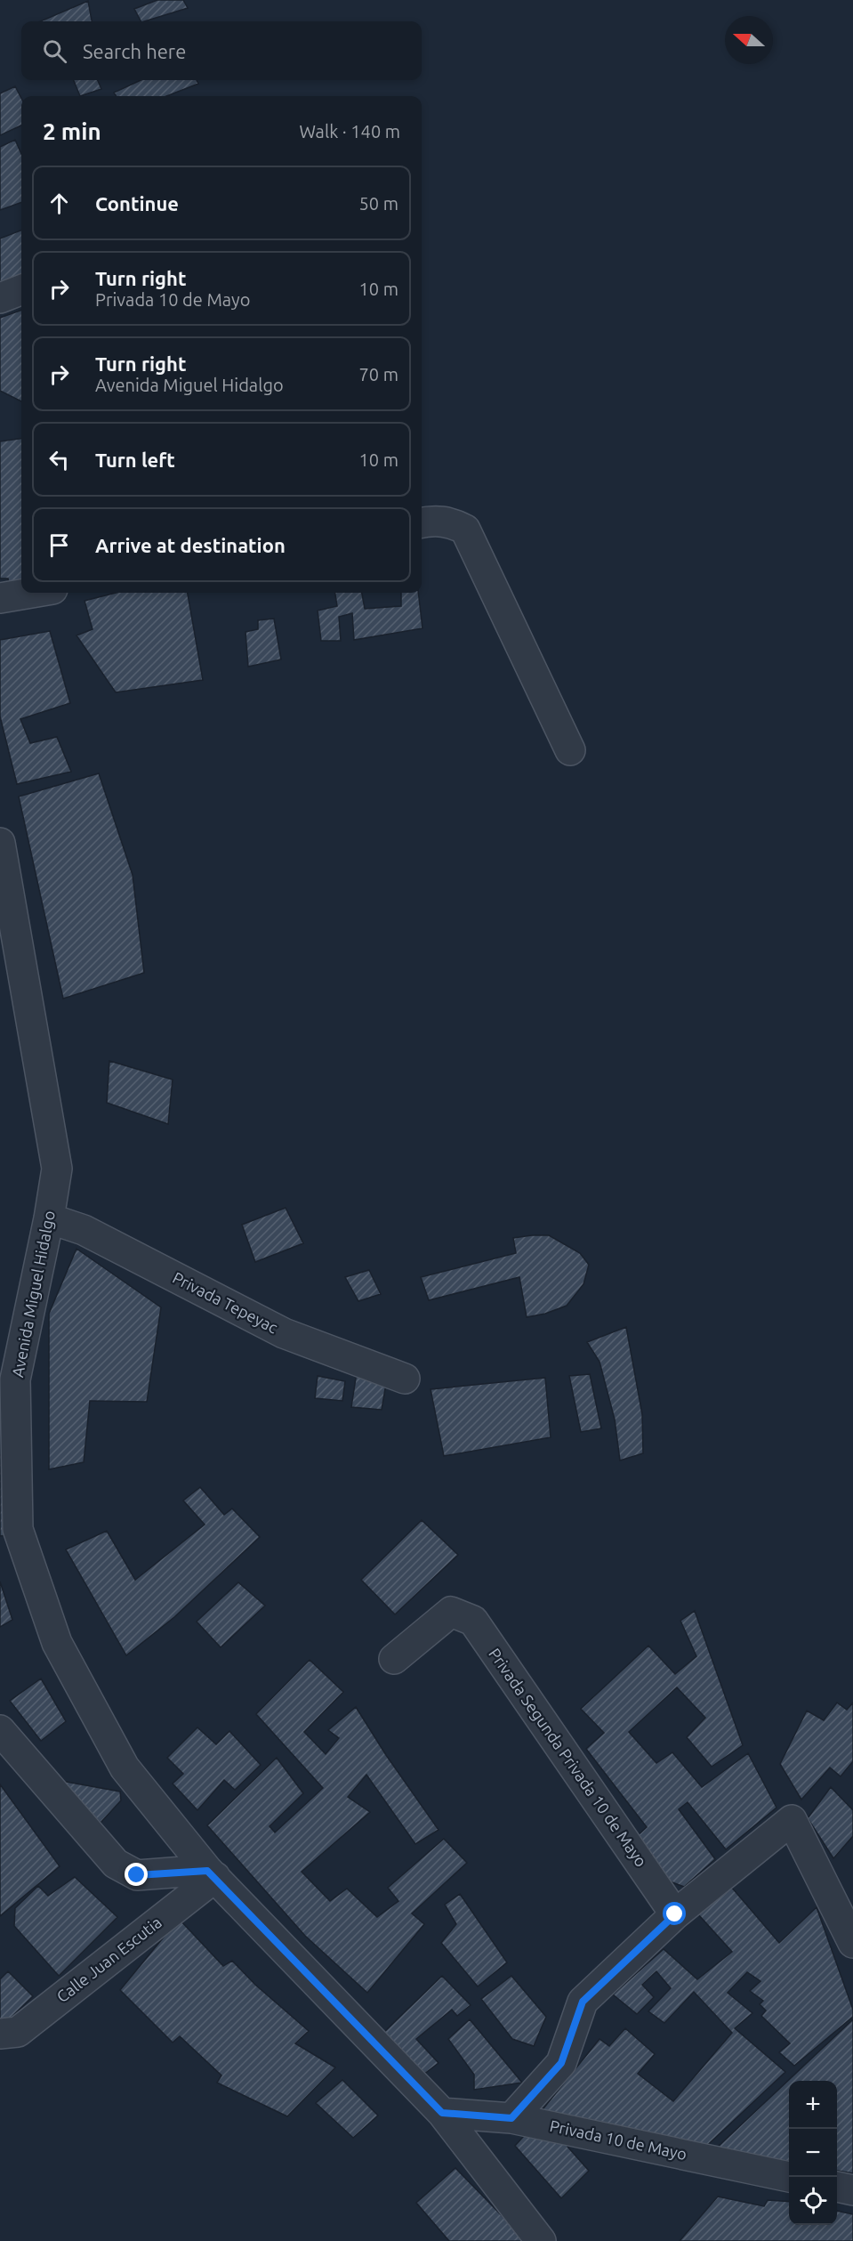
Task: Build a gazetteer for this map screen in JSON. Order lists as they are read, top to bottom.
{
  "streets": {
    "street": [
      "Avenida Miguel Hidalgo",
      "Privada Tepeyac",
      "Privada Segunda Privada 10 de Mayo",
      "Calle Juan Escutia",
      "Privada 10 de Mayo"
    ]
  },
  "crossings": [
    ["Avenida Miguel Hidalgo", "Privada Tepeyac"],
    ["Avenida Miguel Hidalgo", "Calle Juan Escutia"],
    ["Avenida Miguel Hidalgo", "Privada 10 de Mayo"]
  ],
  "north": "left",
  "page": {
    "search": "Search here",
    "heading": ["2 min", "Walk · 140 m"],
    "list": [
      ["Continue", "50 m"],
      ["Turn right", "Privada 10 de Mayo", "10 m"],
      ["Turn right", "Avenida Miguel Hidalgo", "70 m"],
      ["Turn left", "10 m"],
      "Arrive at destination"
    ],
    "map_buttons": ["+", "−"]
  }
}
